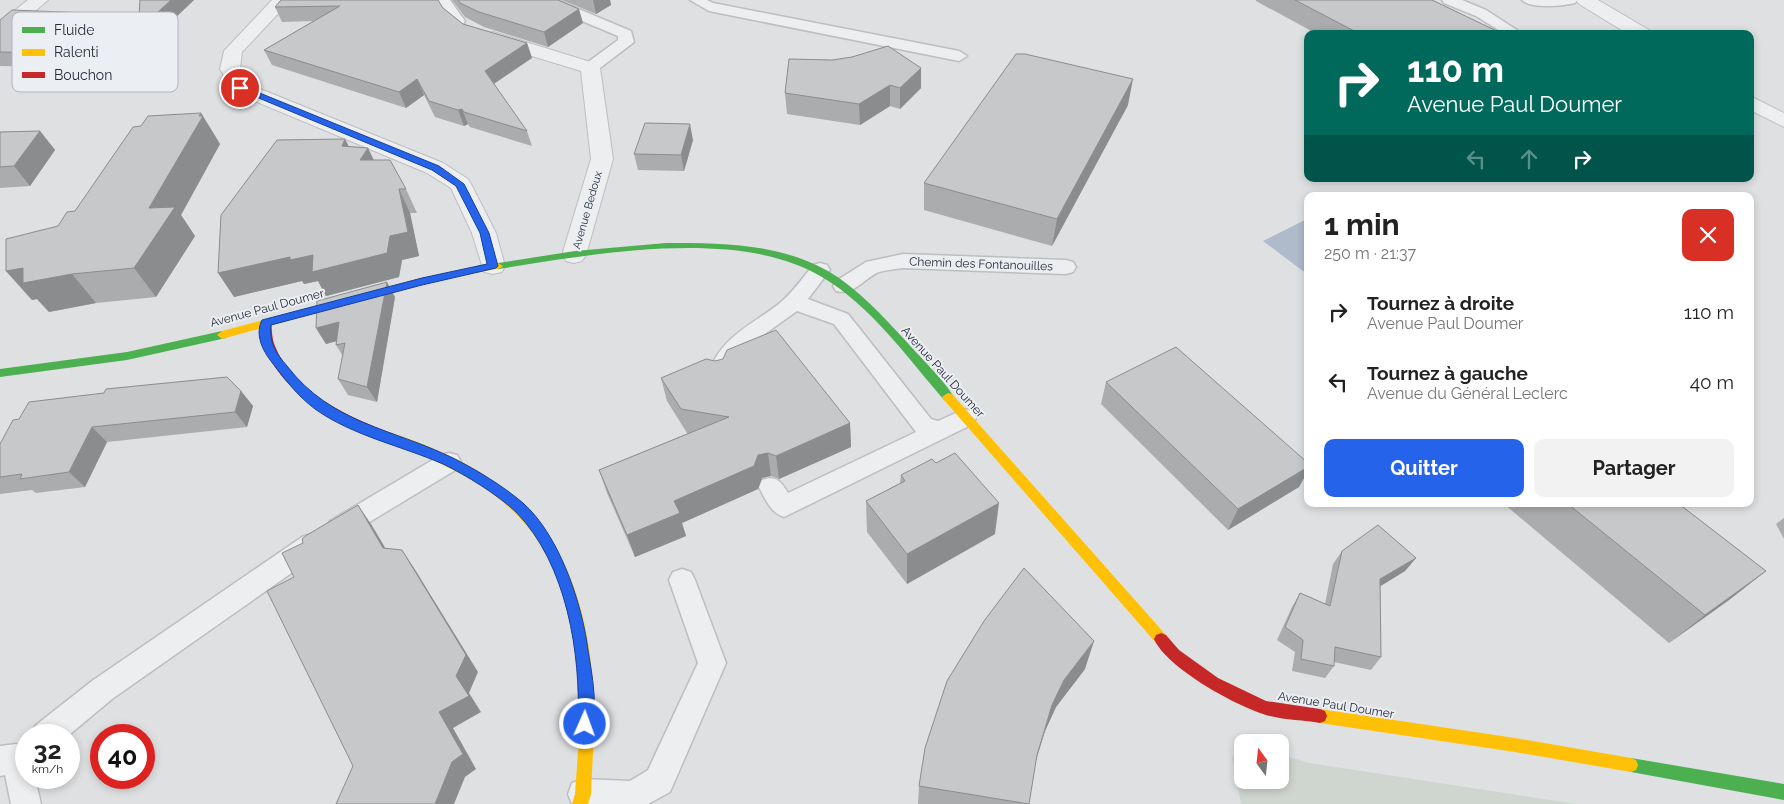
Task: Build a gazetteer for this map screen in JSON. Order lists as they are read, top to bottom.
{
  "streets": {
    "main road": ["Avenue Paul Doumer"],
    "street": ["Avenue Bedoux"],
    "lane": ["Chemin des Fontanouilles"]
  },
  "crossings": [
    ["Avenue Bedoux", "Avenue Paul Doumer"],
    ["Chemin des Fontanouilles", "Avenue Paul Doumer"]
  ],
  "legend": ["Fluide", "Ralenti", "Bouchon"],
  "north": "top",
  "page": {
    "turn": ["110 m", "Avenue Paul Doumer"],
    "heading": ["1 min", "250 m · 21:37"],
    "list": [
      {
        "name": "Tournez à droite",
        "note": "Avenue Paul Doumer",
        "value": "110 m"
      },
      {
        "name": "Tournez à gauche",
        "note": "Avenue du Général Leclerc",
        "value": "40 m"
      }
    ],
    "buttons": ["Quitter", "Partager"],
    "speed": "32 km/h",
    "limit": "40"
  }
}
